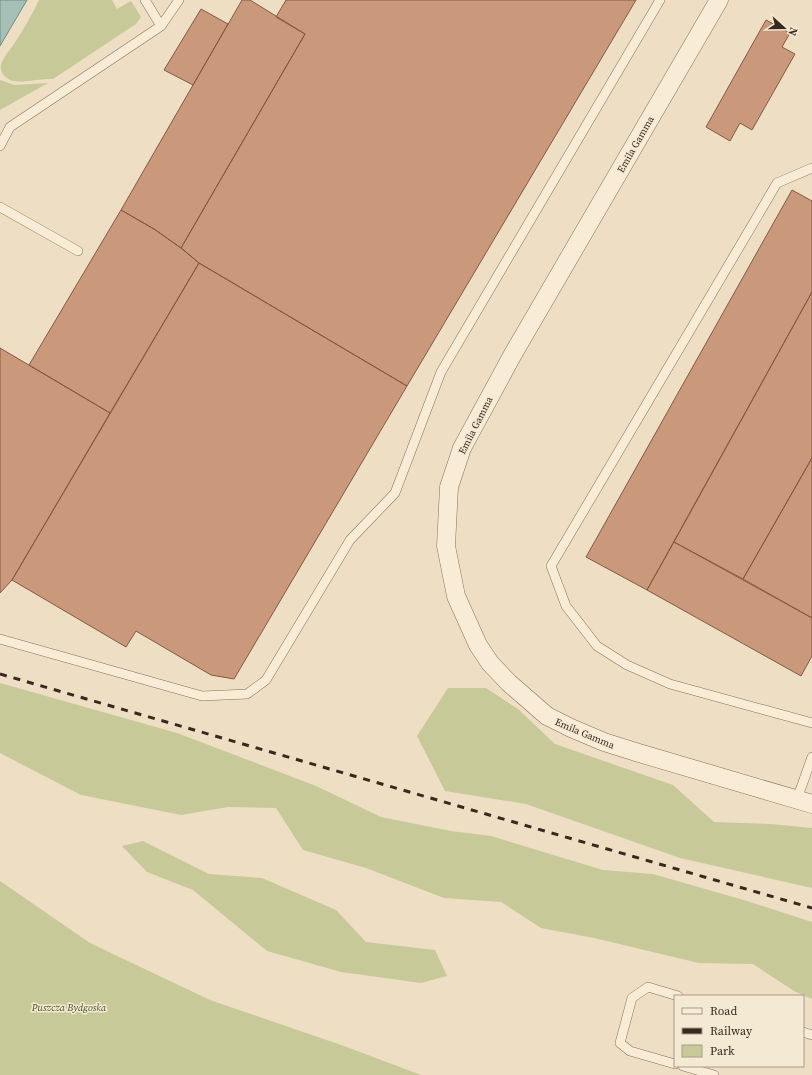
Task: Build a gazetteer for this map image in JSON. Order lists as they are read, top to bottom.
{
  "streets": {
    "street": ["Emila Gamma"]
  },
  "parks": ["Puszcza Bydgoska"],
  "legend": ["Road", "Railway", "Park"],
  "north": "right"
}
